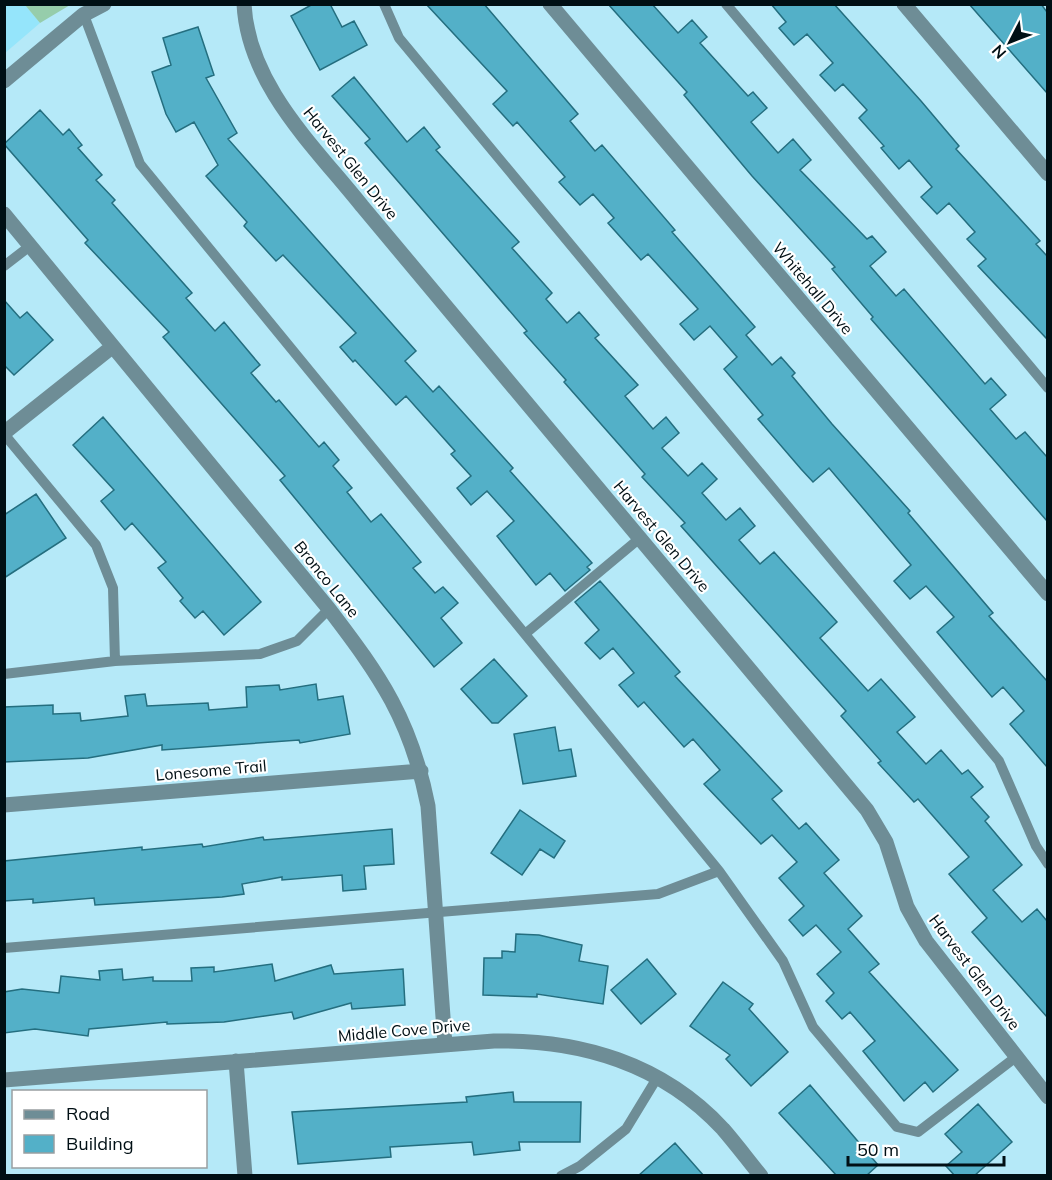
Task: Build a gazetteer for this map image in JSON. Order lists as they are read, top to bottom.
{
  "streets": {
    "street": [
      "Harvest Glen Drive",
      "Whitehall Drive",
      "Bronco Lane",
      "Lonesome Trail",
      "Middle Cove Drive"
    ]
  },
  "crossings": [
    ["Bronco Lane", "Lonesome Trail"],
    ["Bronco Lane", "Middle Cove Drive"]
  ],
  "legend": ["Road", "Building"],
  "scale_bar": "50 m",
  "north": "bottom left"
}
